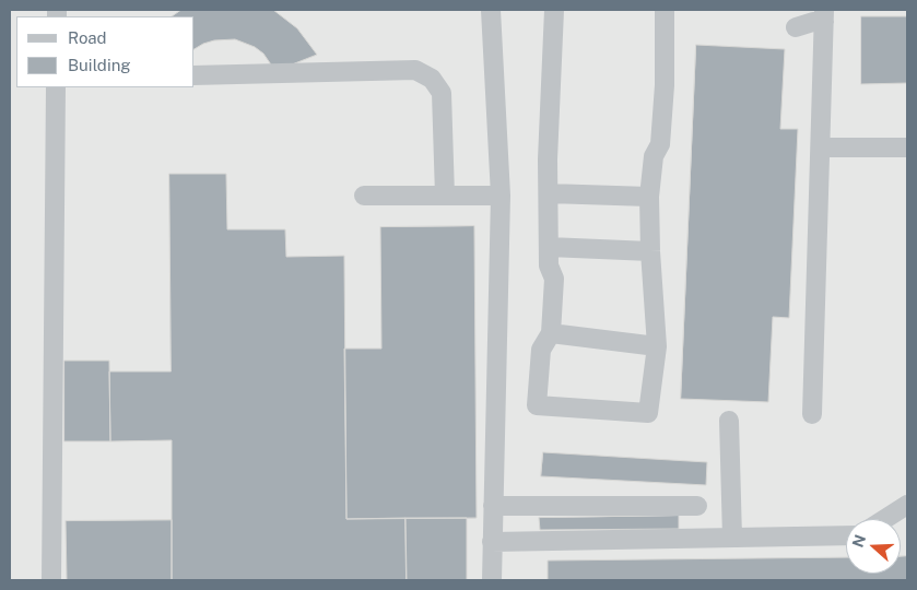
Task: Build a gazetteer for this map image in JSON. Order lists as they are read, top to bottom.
{
  "legend": ["Road", "Building"],
  "north": "left"
}
